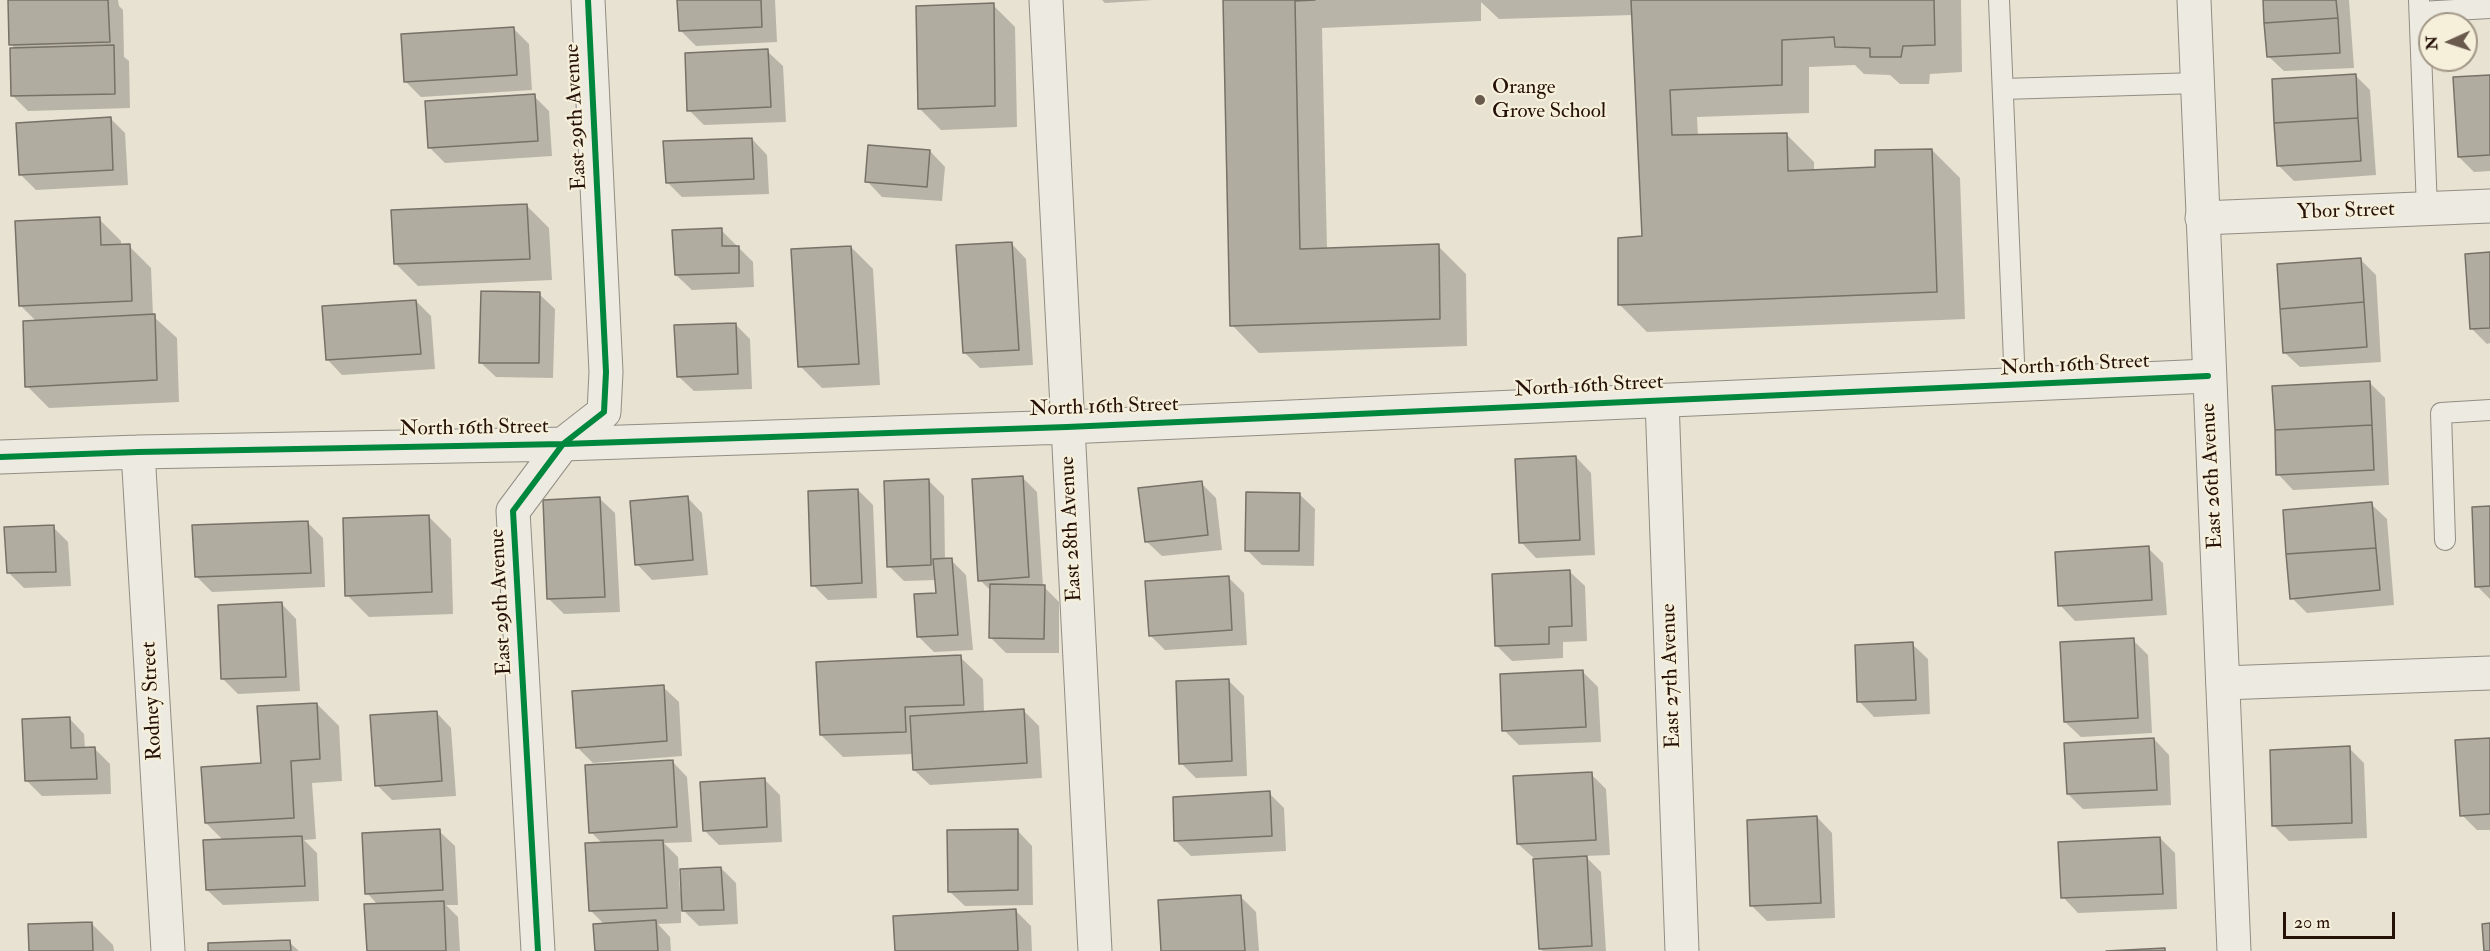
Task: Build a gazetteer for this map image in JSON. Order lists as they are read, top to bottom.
{
  "streets": {
    "street": [
      "East 29th Avenue",
      "Ybor Street",
      "North 16th Street",
      "East 26th Avenue",
      "East 28th Avenue",
      "East 27th Avenue",
      "Rodney Street"
    ]
  },
  "crossings": [
    ["East 29th Avenue", "North 16th Street"],
    ["Ybor Street", "East 26th Avenue"],
    ["North 16th Street", "East 26th Avenue"],
    ["North 16th Street", "East 28th Avenue"],
    ["North 16th Street", "East 27th Avenue"],
    ["North 16th Street", "Rodney Street"]
  ],
  "places": ["Orange Grove School"],
  "scale_bar": "20 m",
  "north": "left"
}
